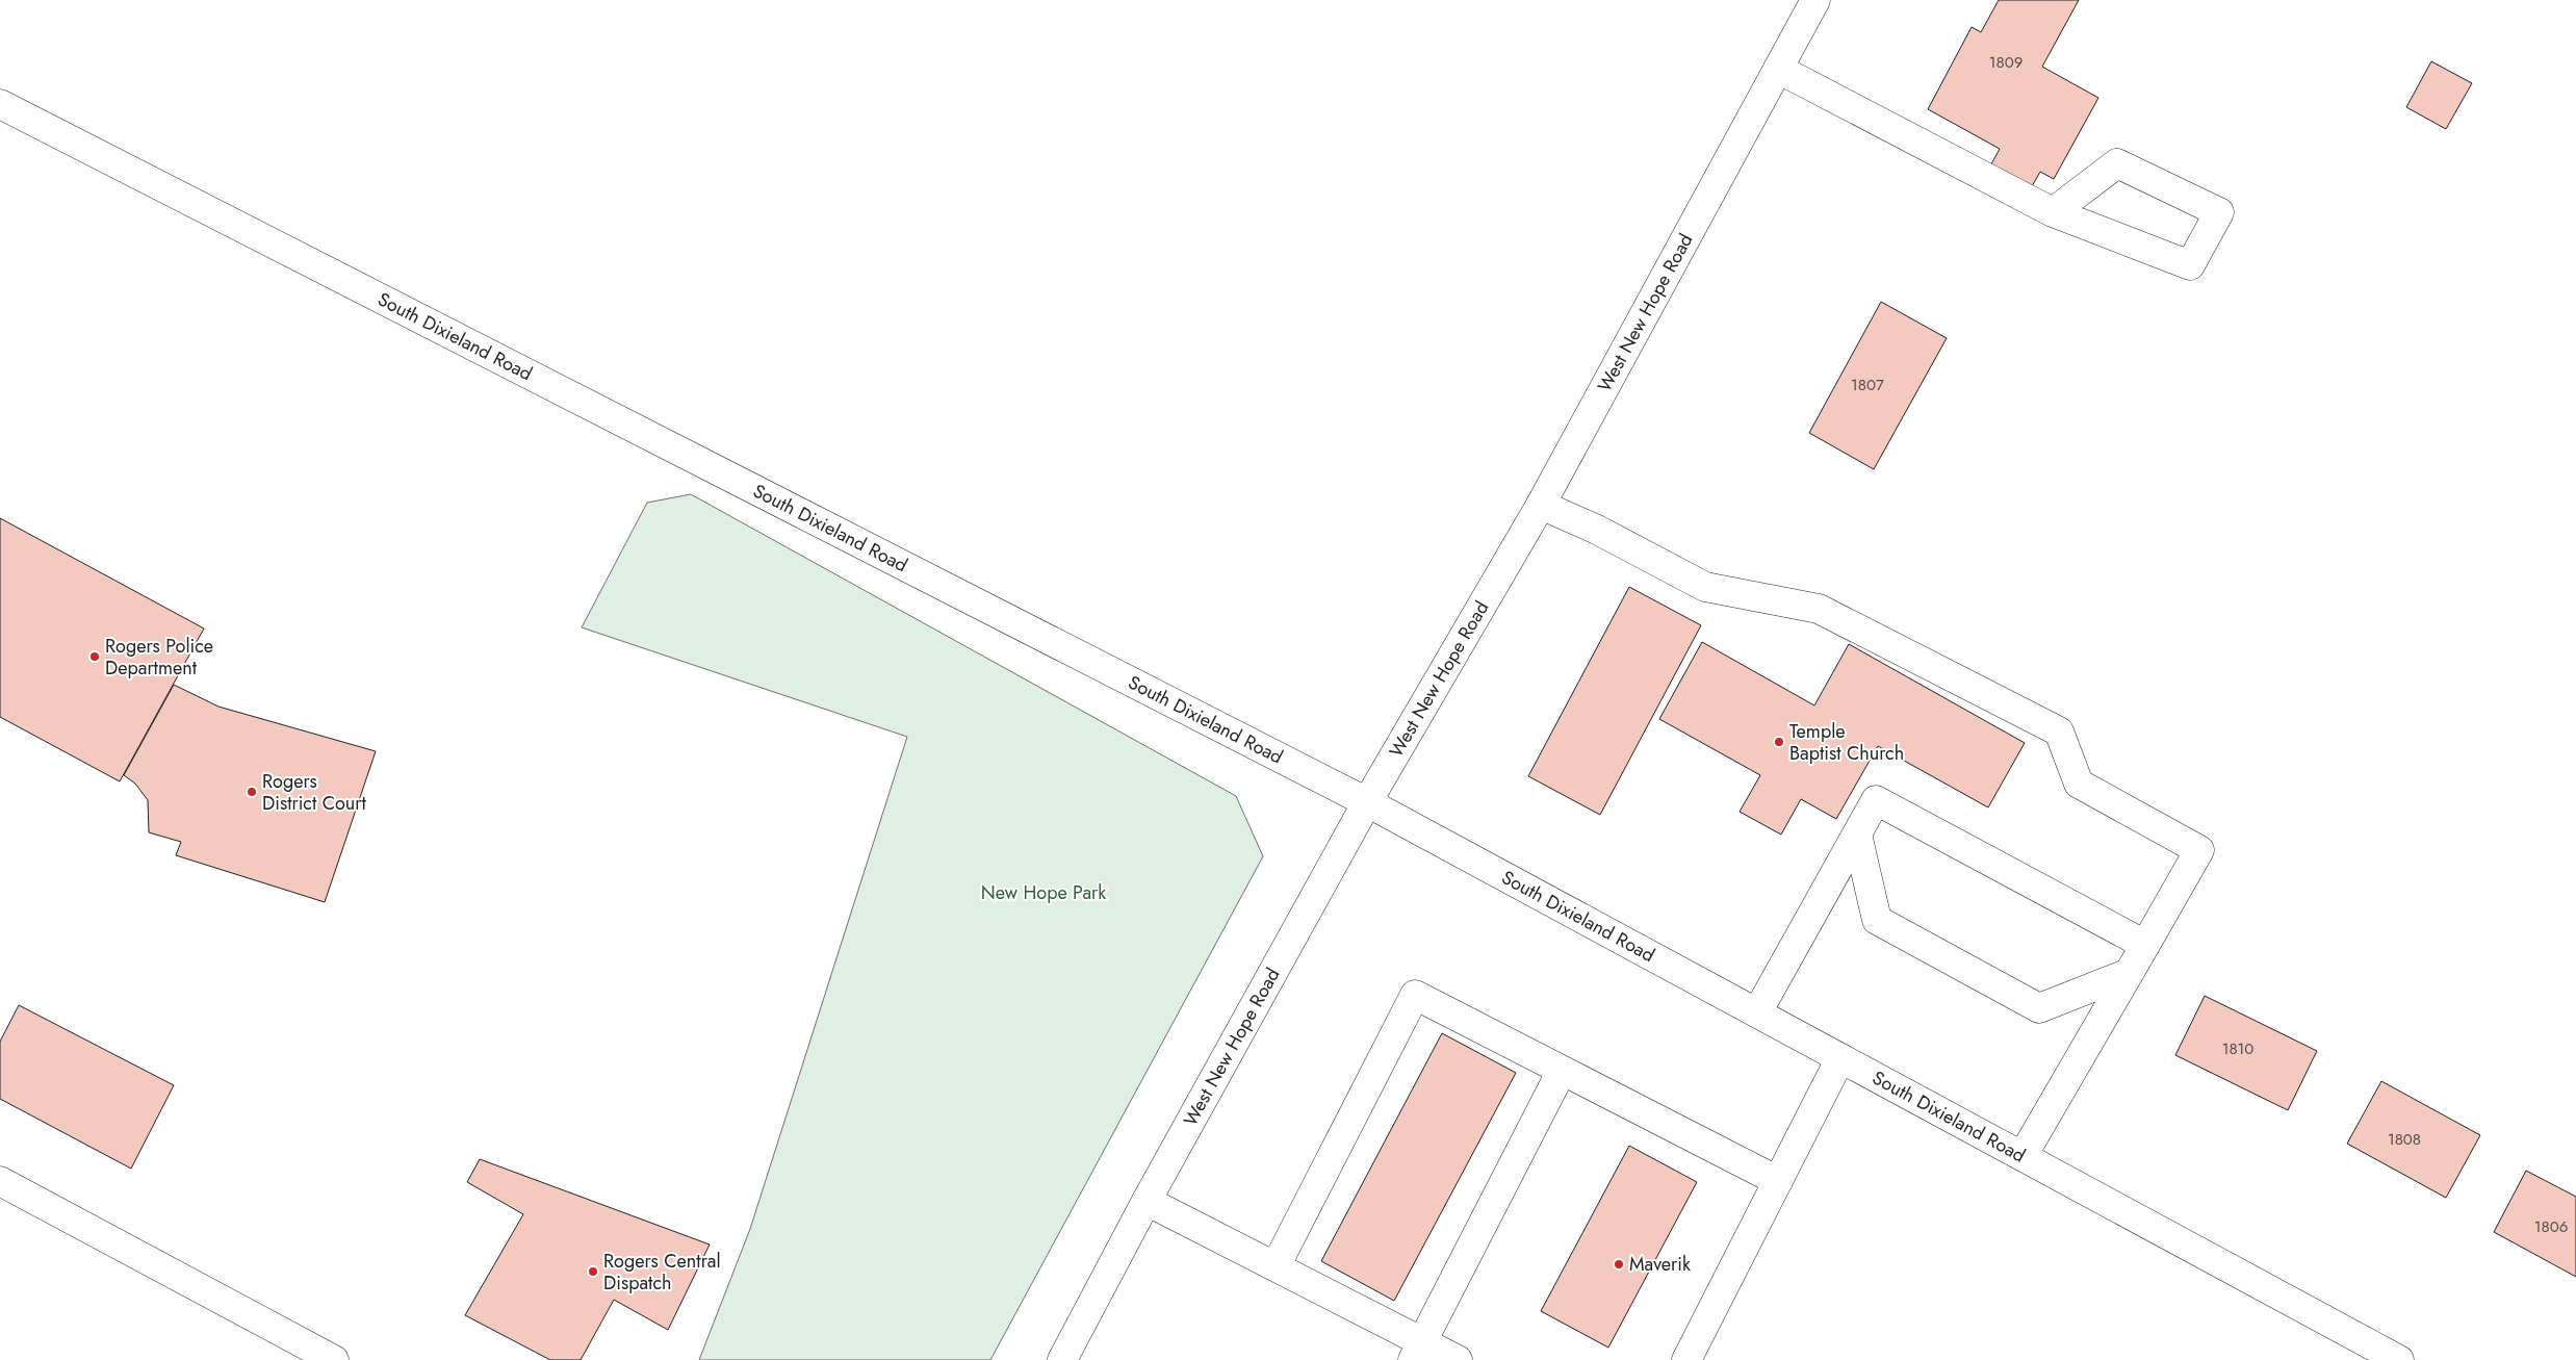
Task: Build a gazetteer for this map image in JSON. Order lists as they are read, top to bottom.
{
  "streets": {
    "main road": ["West New Hope Road", "South Dixieland Road"]
  },
  "crossings": [
    ["West New Hope Road", "South Dixieland Road"]
  ],
  "parks": ["New Hope Park"],
  "places": [
    "Rogers Police Department",
    "Temple Baptist Church",
    "Rogers District Court",
    "Maverik",
    "Rogers Central Dispatch"
  ],
  "house_numbers": [
    "1809",
    "1807",
    "1810",
    "1808",
    "1806"
  ]
}
